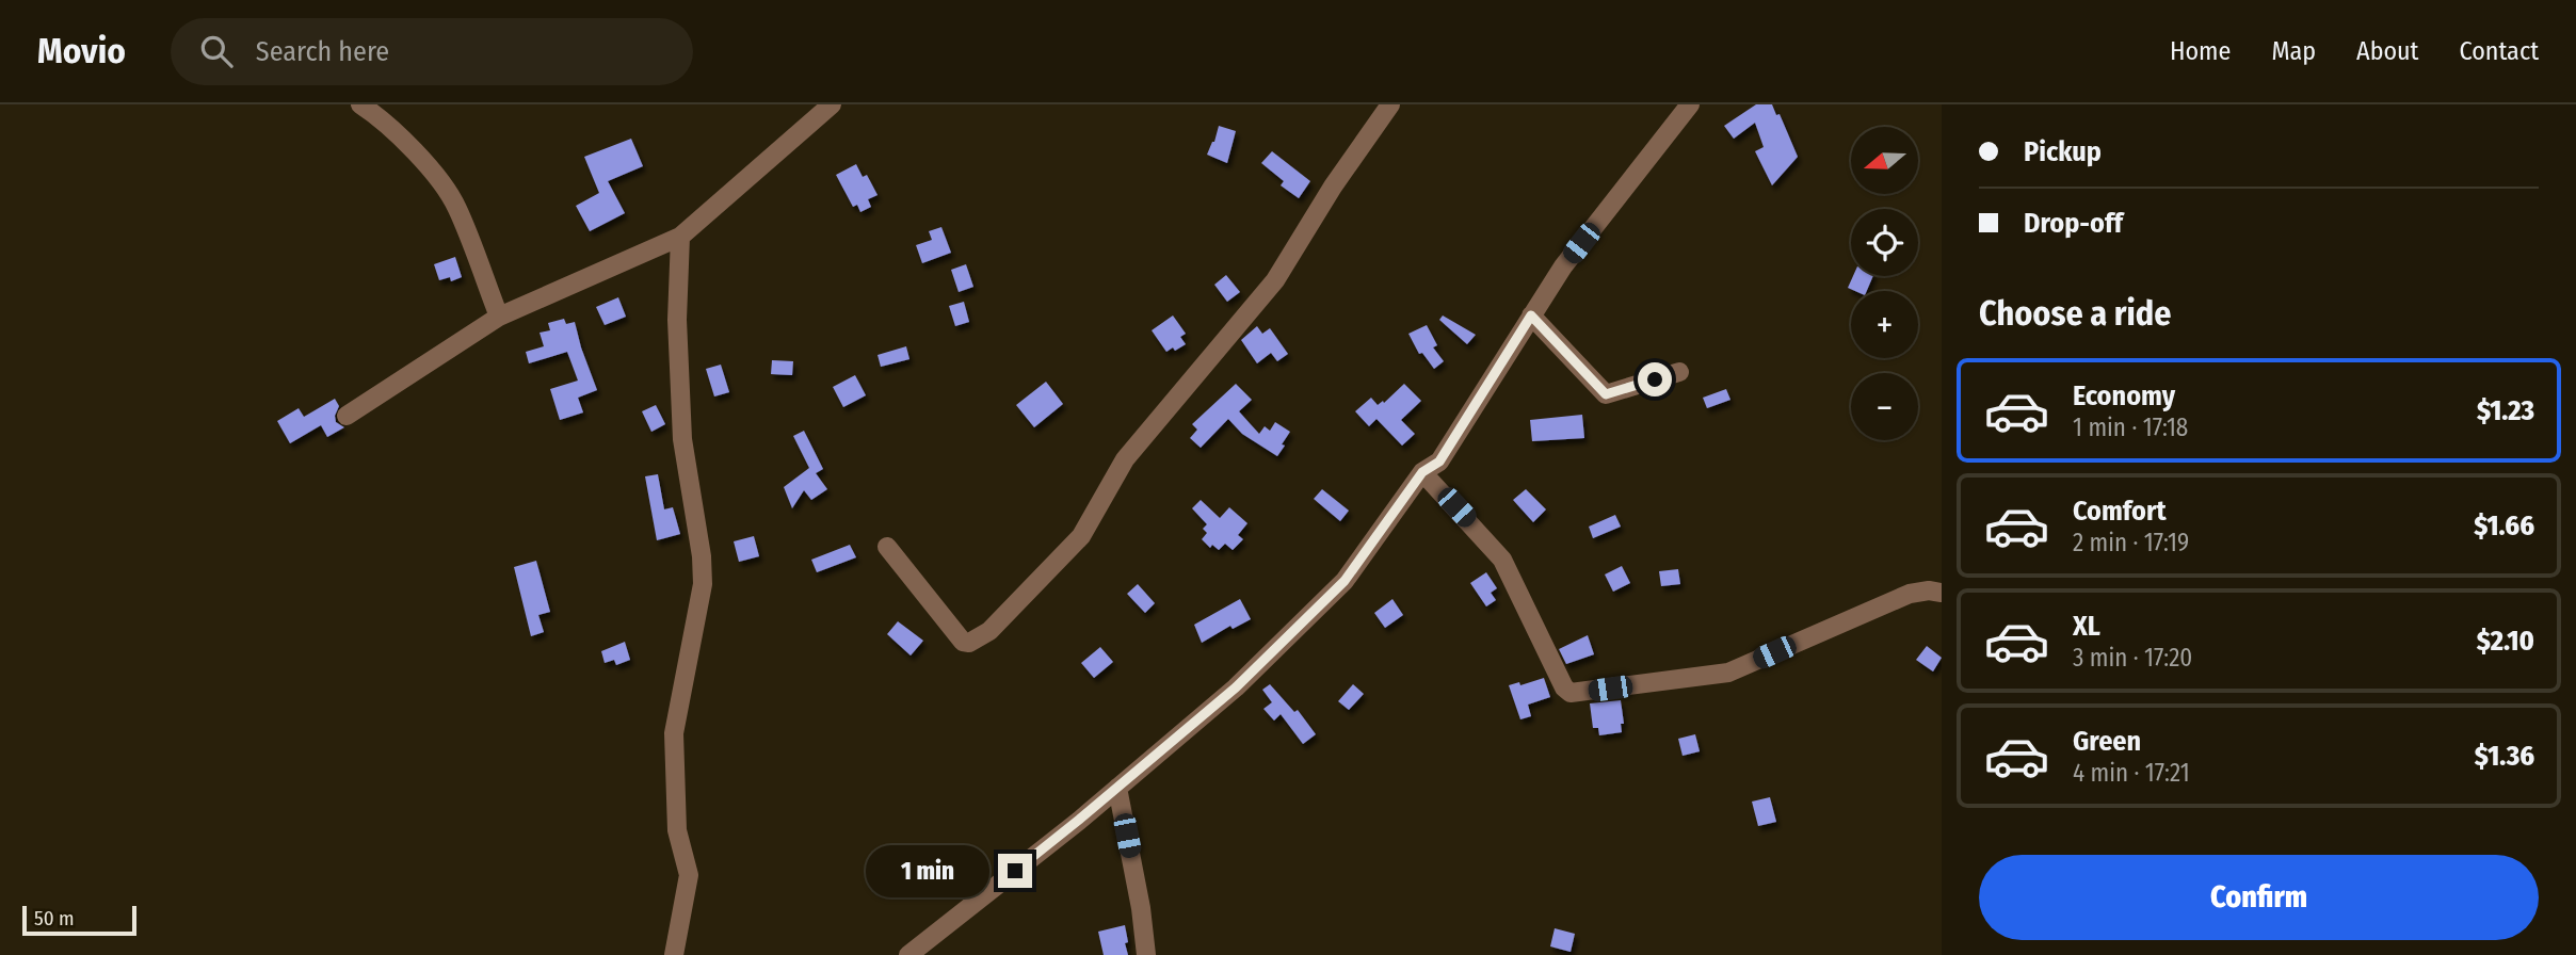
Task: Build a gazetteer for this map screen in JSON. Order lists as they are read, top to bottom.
{
  "scale_bar": "50 m",
  "north": "left",
  "page": {
    "header": "Movio",
    "search": "Search here",
    "nav": [
      "Home",
      "Map",
      "About",
      "Contact"
    ],
    "banner": ["Pickup", "Drop-off"],
    "map_buttons": ["+", "−"],
    "heading": "Choose a ride",
    "list": [
      {
        "name": "Economy",
        "note": "1 min · 17:18",
        "value": "$1.23"
      },
      {
        "name": "Comfort",
        "note": "2 min · 17:19",
        "value": "$1.66"
      },
      {
        "name": "XL",
        "note": "3 min · 17:20",
        "value": "$2.10"
      },
      {
        "name": "Green",
        "note": "4 min · 17:21",
        "value": "$1.36"
      }
    ],
    "buttons": "Confirm",
    "bubble": "1 min",
    "scale": "50 m"
  }
}
